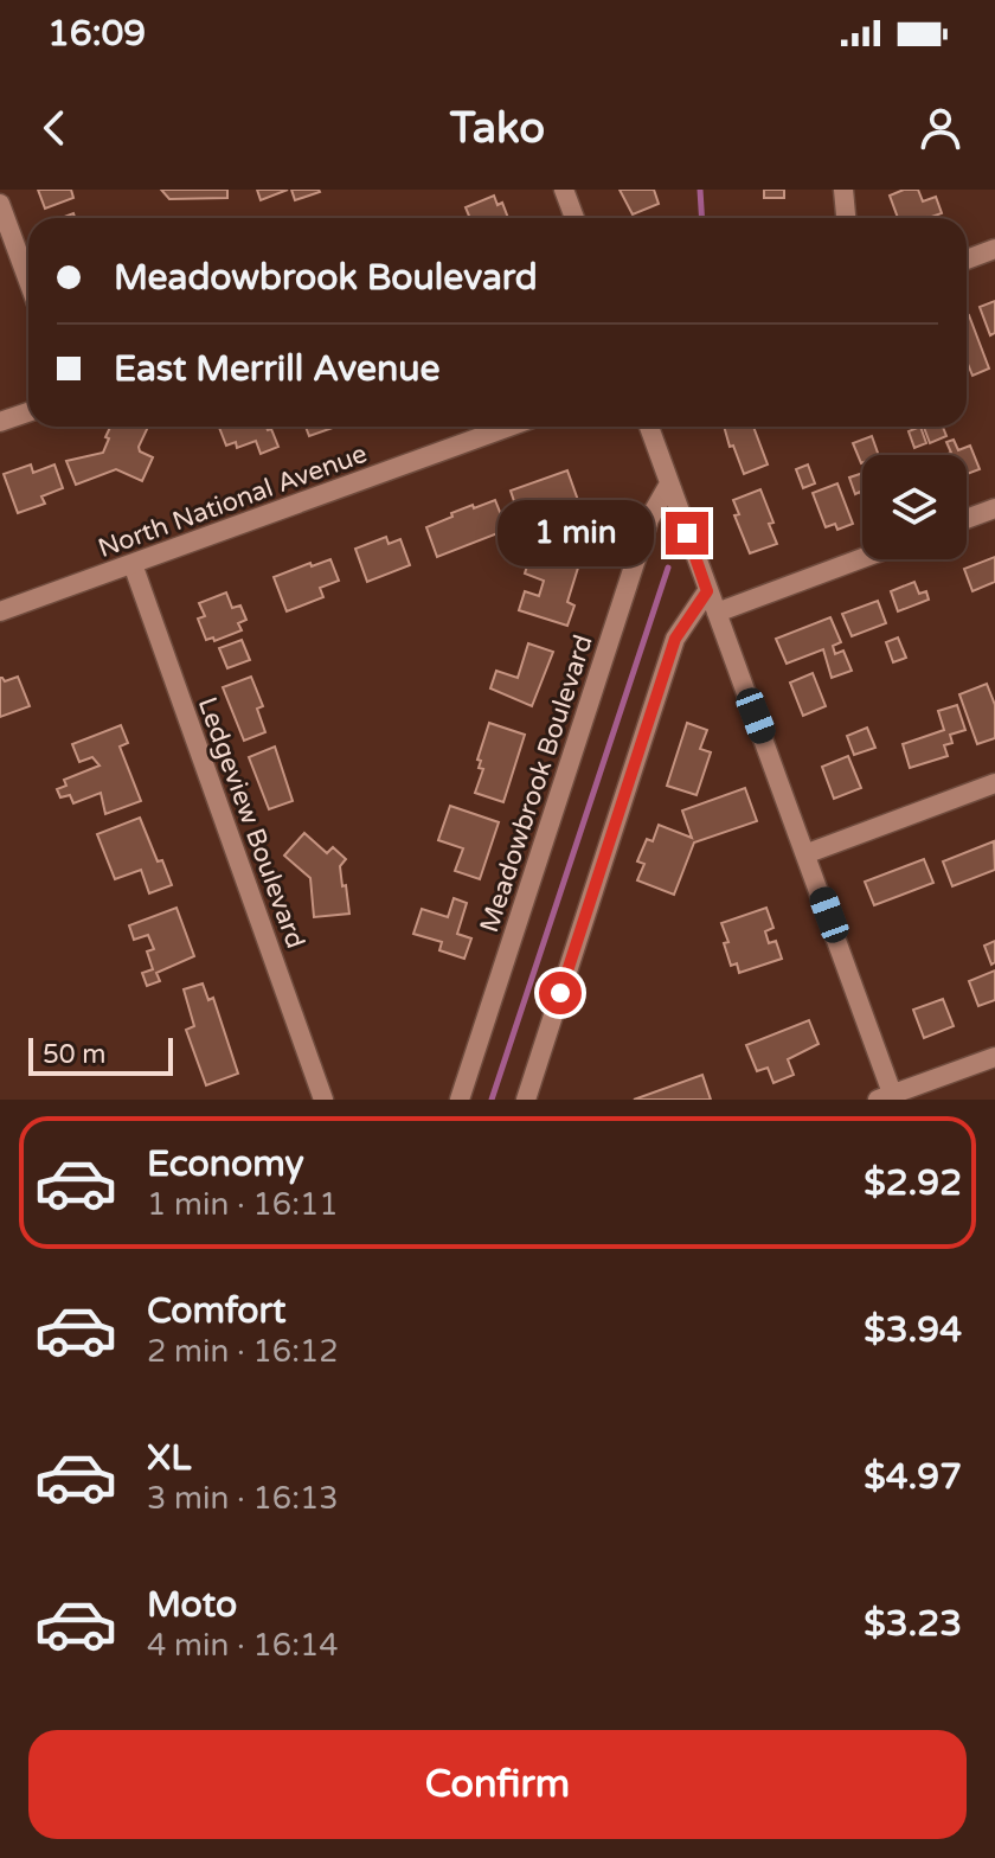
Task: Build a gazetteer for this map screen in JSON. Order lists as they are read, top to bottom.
{
  "streets": {
    "street": ["North National Avenue", "Meadowbrook Boulevard", "Ledgeview Boulevard"]
  },
  "crossings": [
    ["North National Avenue", "Ledgeview Boulevard"]
  ],
  "scale_bar": "50 m",
  "page": {
    "status": "16:09",
    "header": "Tako",
    "banner": ["Meadowbrook Boulevard", "East Merrill Avenue"],
    "bubble": "1 min",
    "scale": "50 m",
    "list": [
      {
        "name": "Economy",
        "note": "1 min · 16:11",
        "value": "$2.92"
      },
      {
        "name": "Comfort",
        "note": "2 min · 16:12",
        "value": "$3.94"
      },
      {
        "name": "XL",
        "note": "3 min · 16:13",
        "value": "$4.97"
      },
      {
        "name": "Moto",
        "note": "4 min · 16:14",
        "value": "$3.23"
      }
    ],
    "buttons": "Confirm"
  }
}
